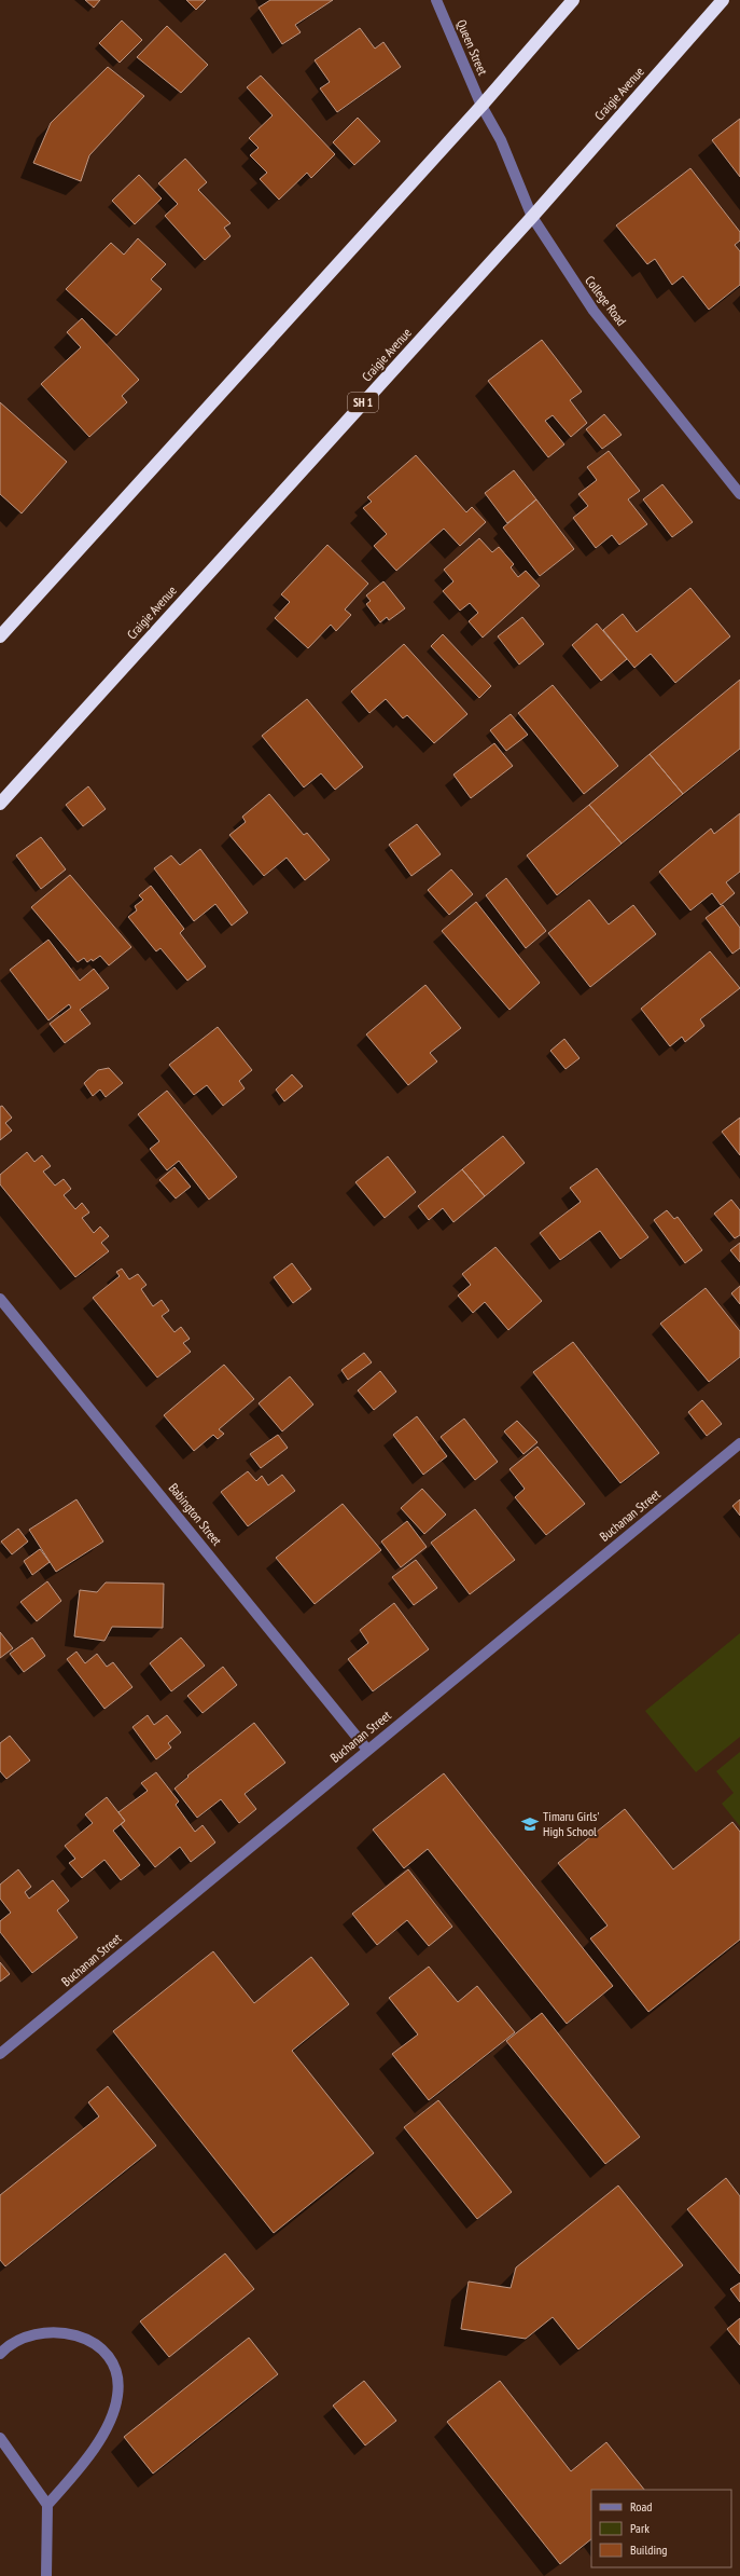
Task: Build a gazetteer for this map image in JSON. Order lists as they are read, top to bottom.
{
  "streets": {
    "highway": ["Craigie Avenue", "SH 1"],
    "street": [
      "Queen Street",
      "College Road",
      "Babington Street",
      "Buchanan Street"
    ]
  },
  "crossings": [
    ["Queen Street", "College Road"],
    ["Craigie Avenue", "College Road"],
    ["Babington Street", "Buchanan Street"]
  ],
  "places": {
    "school or university": ["Timaru Girls' High School"]
  },
  "legend": ["Road", "Park", "Building"]
}
